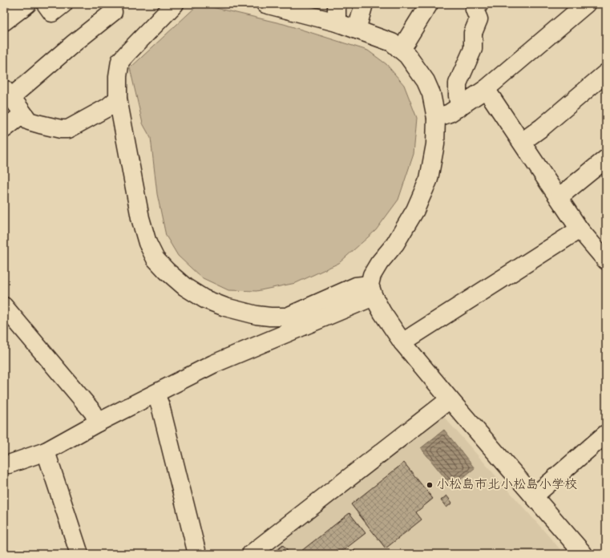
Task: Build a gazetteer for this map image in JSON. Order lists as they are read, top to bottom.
{
  "places": ["小松島市北小松島小学校"]
}
